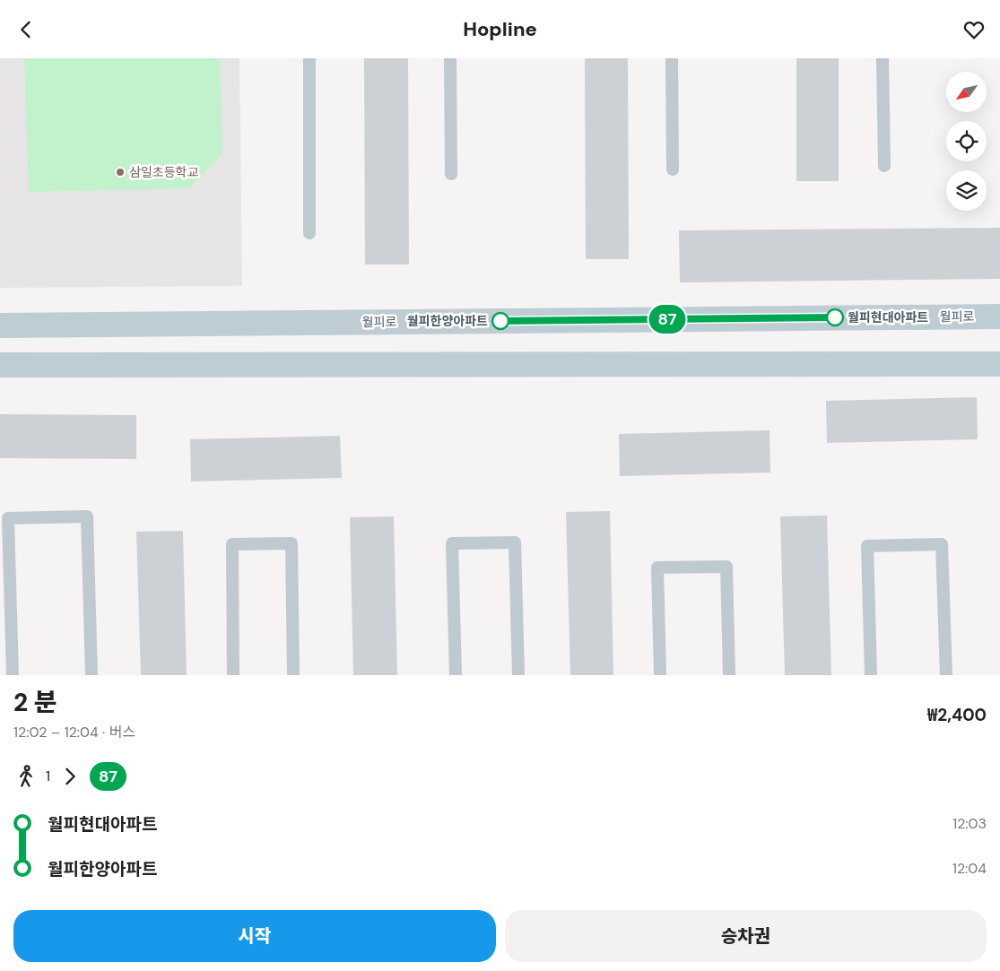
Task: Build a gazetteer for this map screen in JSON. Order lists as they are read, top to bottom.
{
  "streets": {
    "street": ["월피로"]
  },
  "places": ["삼일초등학교", "월피현대아파트", "월피한양아파트"],
  "lines": ["bus line 87"],
  "north": "bottom left",
  "page": {
    "header": "Hopline",
    "on_map": "87",
    "heading": ["2 분", "12:02 – 12:04 · 버스", "₩2,400"],
    "legs": ["1", "87"],
    "list": [
      {
        "name": "월피현대아파트",
        "value": "12:03"
      },
      {
        "name": "월피한양아파트",
        "value": "12:04"
      }
    ],
    "buttons": ["시작", "승차권"]
  }
}
